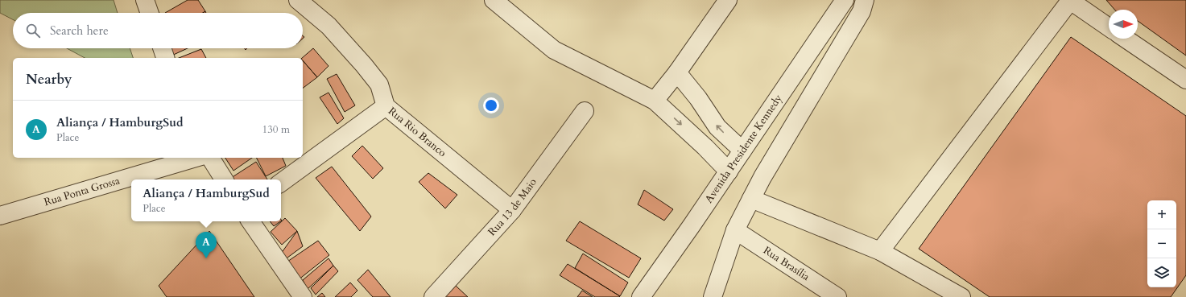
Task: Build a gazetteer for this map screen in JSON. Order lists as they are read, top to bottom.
{
  "streets": {
    "street": [
      "Rua Rio Branco",
      "Avenida Presidente Kennedy",
      "Rua Ponta Grossa",
      "Rua 13 de Maio",
      "Rua Brasília"
    ]
  },
  "crossings": [
    ["Rua Rio Branco", "Rua 13 de Maio"]
  ],
  "north": "right",
  "page": {
    "search": "Search here",
    "heading": "Nearby",
    "list": [
      {
        "mark": "A",
        "name": "Aliança / HamburgSud",
        "note": "Place",
        "value": "130 m"
      }
    ],
    "popup": ["Aliança / HamburgSud", "Place"],
    "map_buttons": ["+", "−"],
    "pins": "A"
  }
}
